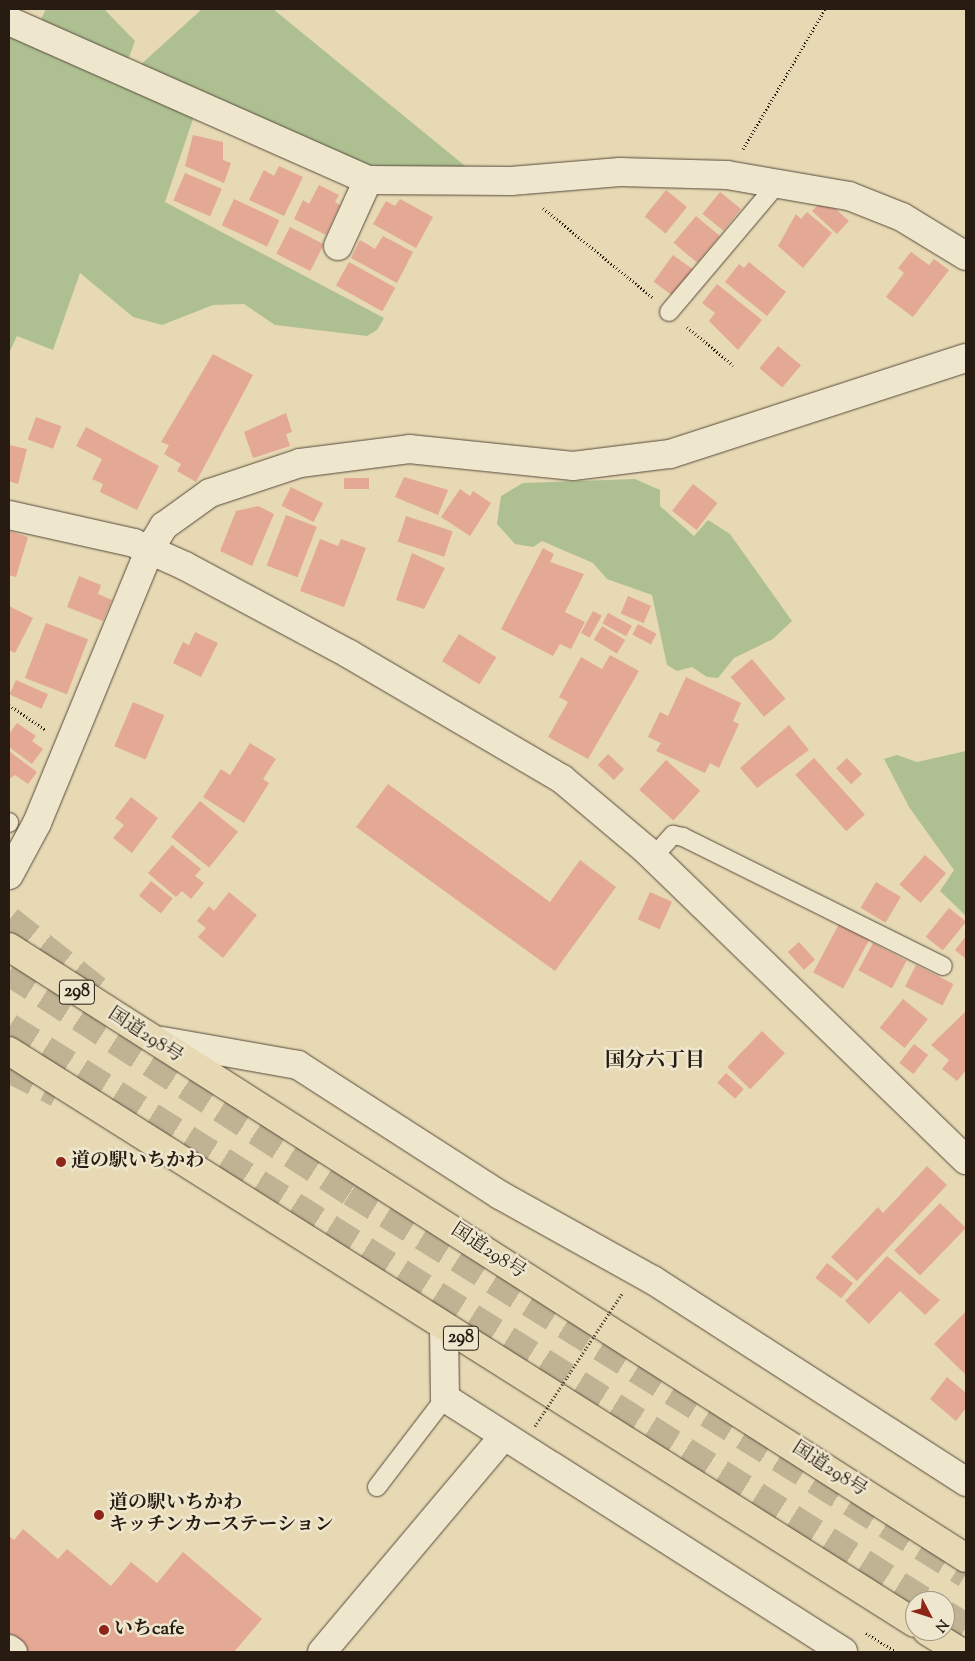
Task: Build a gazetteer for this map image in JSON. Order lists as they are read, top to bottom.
{
  "streets": {
    "highway": ["298", "国道298号"]
  },
  "districts": ["国分六丁目"],
  "places": ["道の駅いちかわ", "道の駅いちかわ キッチンカーステーション", "いちcafe"],
  "north": "bottom right"
}
